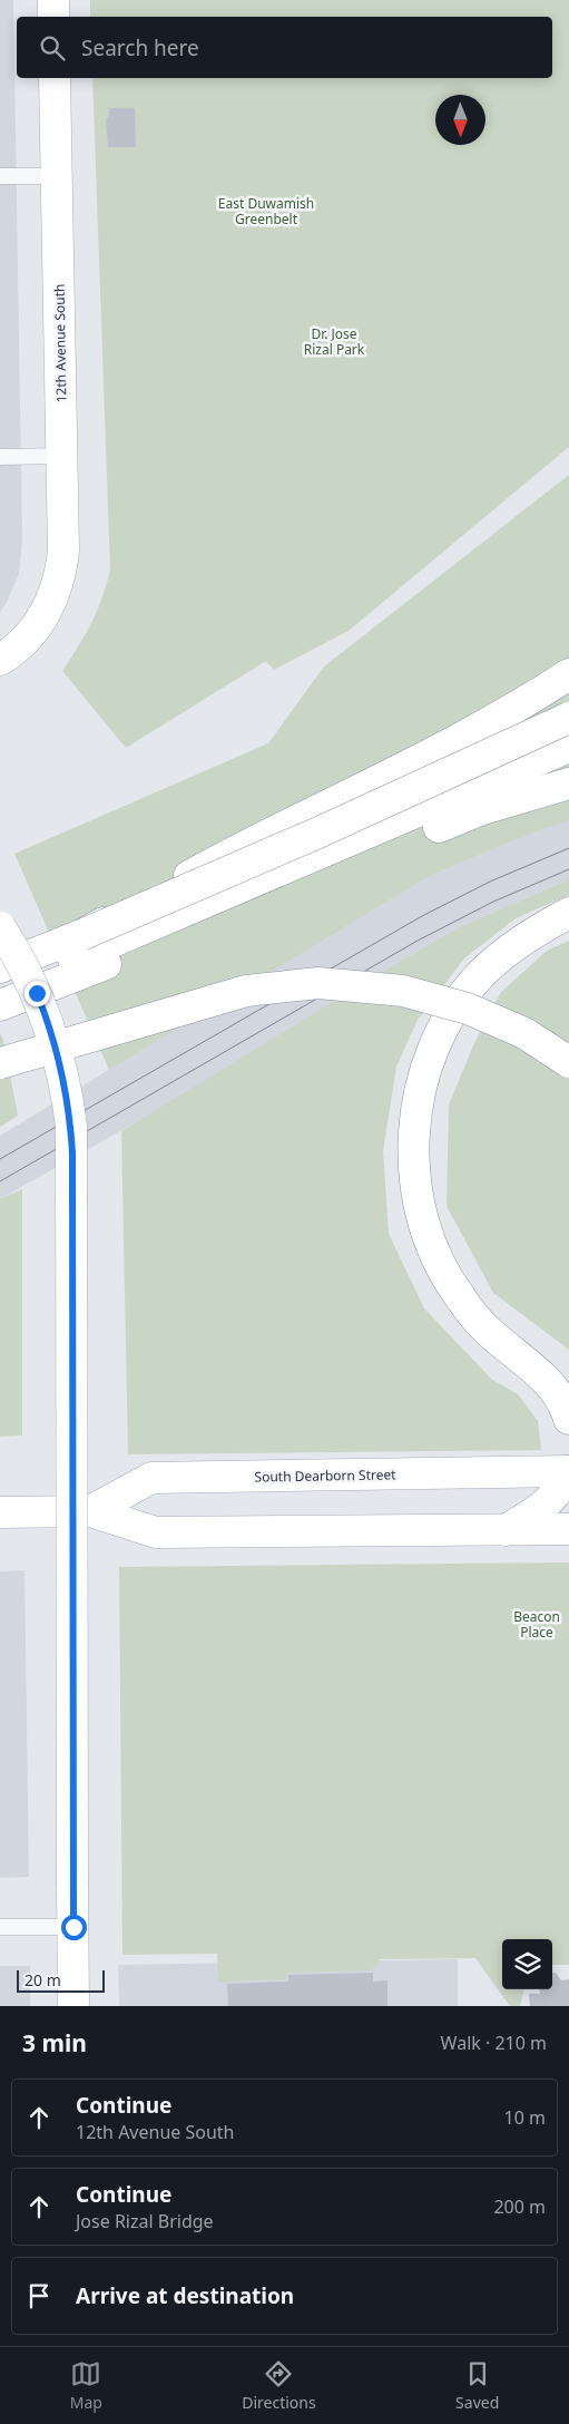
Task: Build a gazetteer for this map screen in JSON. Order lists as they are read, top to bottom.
{
  "streets": {
    "main road": ["12th Avenue South", "South Dearborn Street"]
  },
  "parks": ["East Duwamish Greenbelt", "Dr. Jose Rizal Park", "Beacon Place"],
  "scale_bar": "20 m",
  "north": "bottom",
  "page": {
    "search": "Search here",
    "scale": "20 m",
    "heading": ["3 min", "Walk · 210 m"],
    "list": [
      ["Continue", "12th Avenue South", "10 m"],
      ["Continue", "Jose Rizal Bridge", "200 m"],
      "Arrive at destination"
    ],
    "nav": ["Map", "Directions", "Saved"]
  }
}
